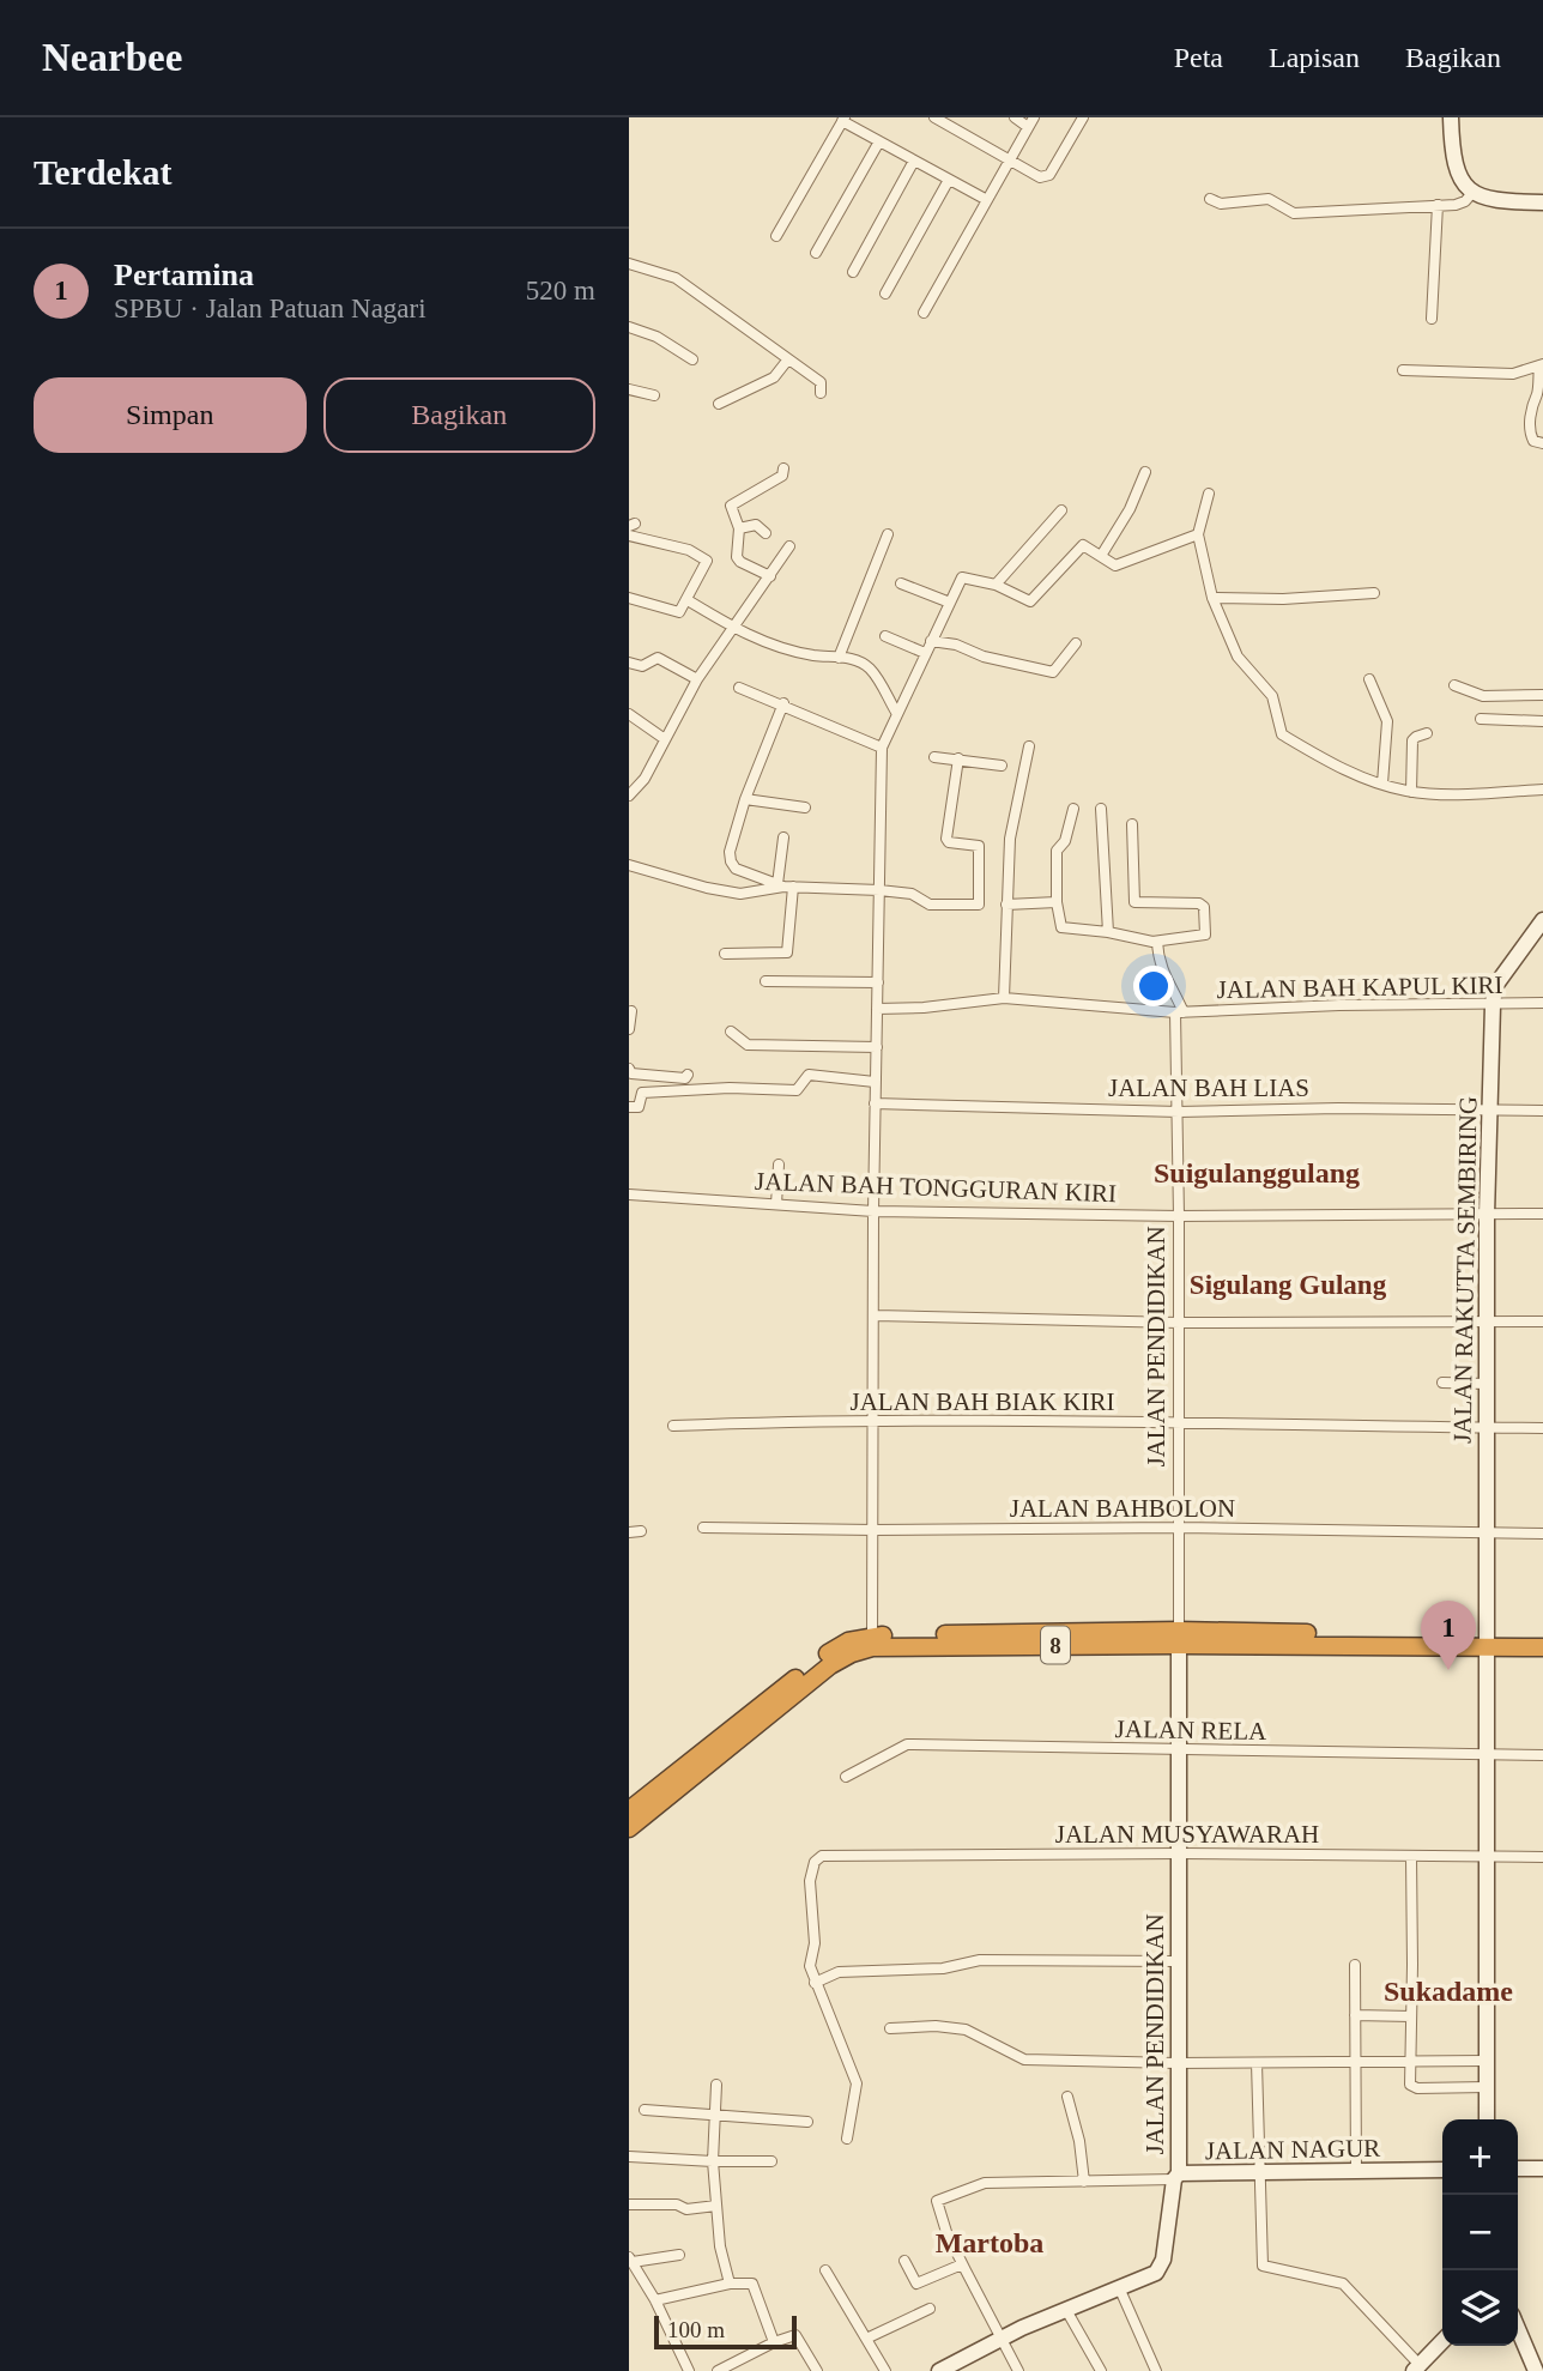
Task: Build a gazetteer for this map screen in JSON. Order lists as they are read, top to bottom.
{
  "streets": {
    "highway": ["8"],
    "main road": ["JALAN RAKUTTA SEMBIRING", "JALAN PENDIDIKAN", "JALAN NAGUR"],
    "street": [
      "JALAN BAH KAPUL KIRI",
      "JALAN BAH LIAS",
      "JALAN BAH TONGGURAN KIRI",
      "JALAN BAH BIAK KIRI",
      "JALAN BAHBOLON",
      "JALAN RELA",
      "JALAN MUSYAWARAH"
    ]
  },
  "crossings": [
    ["JALAN BAH KAPUL KIRI", "JALAN RAKUTTA SEMBIRING"],
    ["JALAN BAH KAPUL KIRI", "JALAN PENDIDIKAN"],
    ["JALAN BAH LIAS", "JALAN RAKUTTA SEMBIRING"],
    ["JALAN BAH LIAS", "JALAN PENDIDIKAN"],
    ["JALAN BAH TONGGURAN KIRI", "JALAN RAKUTTA SEMBIRING"],
    ["JALAN BAH TONGGURAN KIRI", "JALAN PENDIDIKAN"],
    ["JALAN RAKUTTA SEMBIRING", "JALAN BAH BIAK KIRI"],
    ["JALAN RAKUTTA SEMBIRING", "JALAN BAHBOLON"],
    ["JALAN RAKUTTA SEMBIRING", "8"],
    ["JALAN RAKUTTA SEMBIRING", "JALAN RELA"],
    ["JALAN RAKUTTA SEMBIRING", "JALAN MUSYAWARAH"],
    ["JALAN PENDIDIKAN", "JALAN BAH BIAK KIRI"],
    ["JALAN PENDIDIKAN", "JALAN BAHBOLON"],
    ["JALAN PENDIDIKAN", "8"],
    ["JALAN PENDIDIKAN", "JALAN RELA"],
    ["JALAN PENDIDIKAN", "JALAN MUSYAWARAH"],
    ["JALAN PENDIDIKAN", "JALAN NAGUR"]
  ],
  "districts": [
    "Suigulanggulang",
    "Sigulang Gulang",
    "Sukadame",
    "Martoba"
  ],
  "scale_bar": "100 m",
  "page": {
    "header": "Nearbee",
    "nav": ["Peta", "Lapisan", "Bagikan"],
    "heading": "Terdekat",
    "list": [
      {
        "mark": "1",
        "name": "Pertamina",
        "note": "SPBU · Jalan Patuan Nagari",
        "value": "520 m"
      }
    ],
    "buttons": ["Simpan", "Bagikan"],
    "pins": "1",
    "map_buttons": ["+", "−"],
    "scale": "100 m"
  }
}
